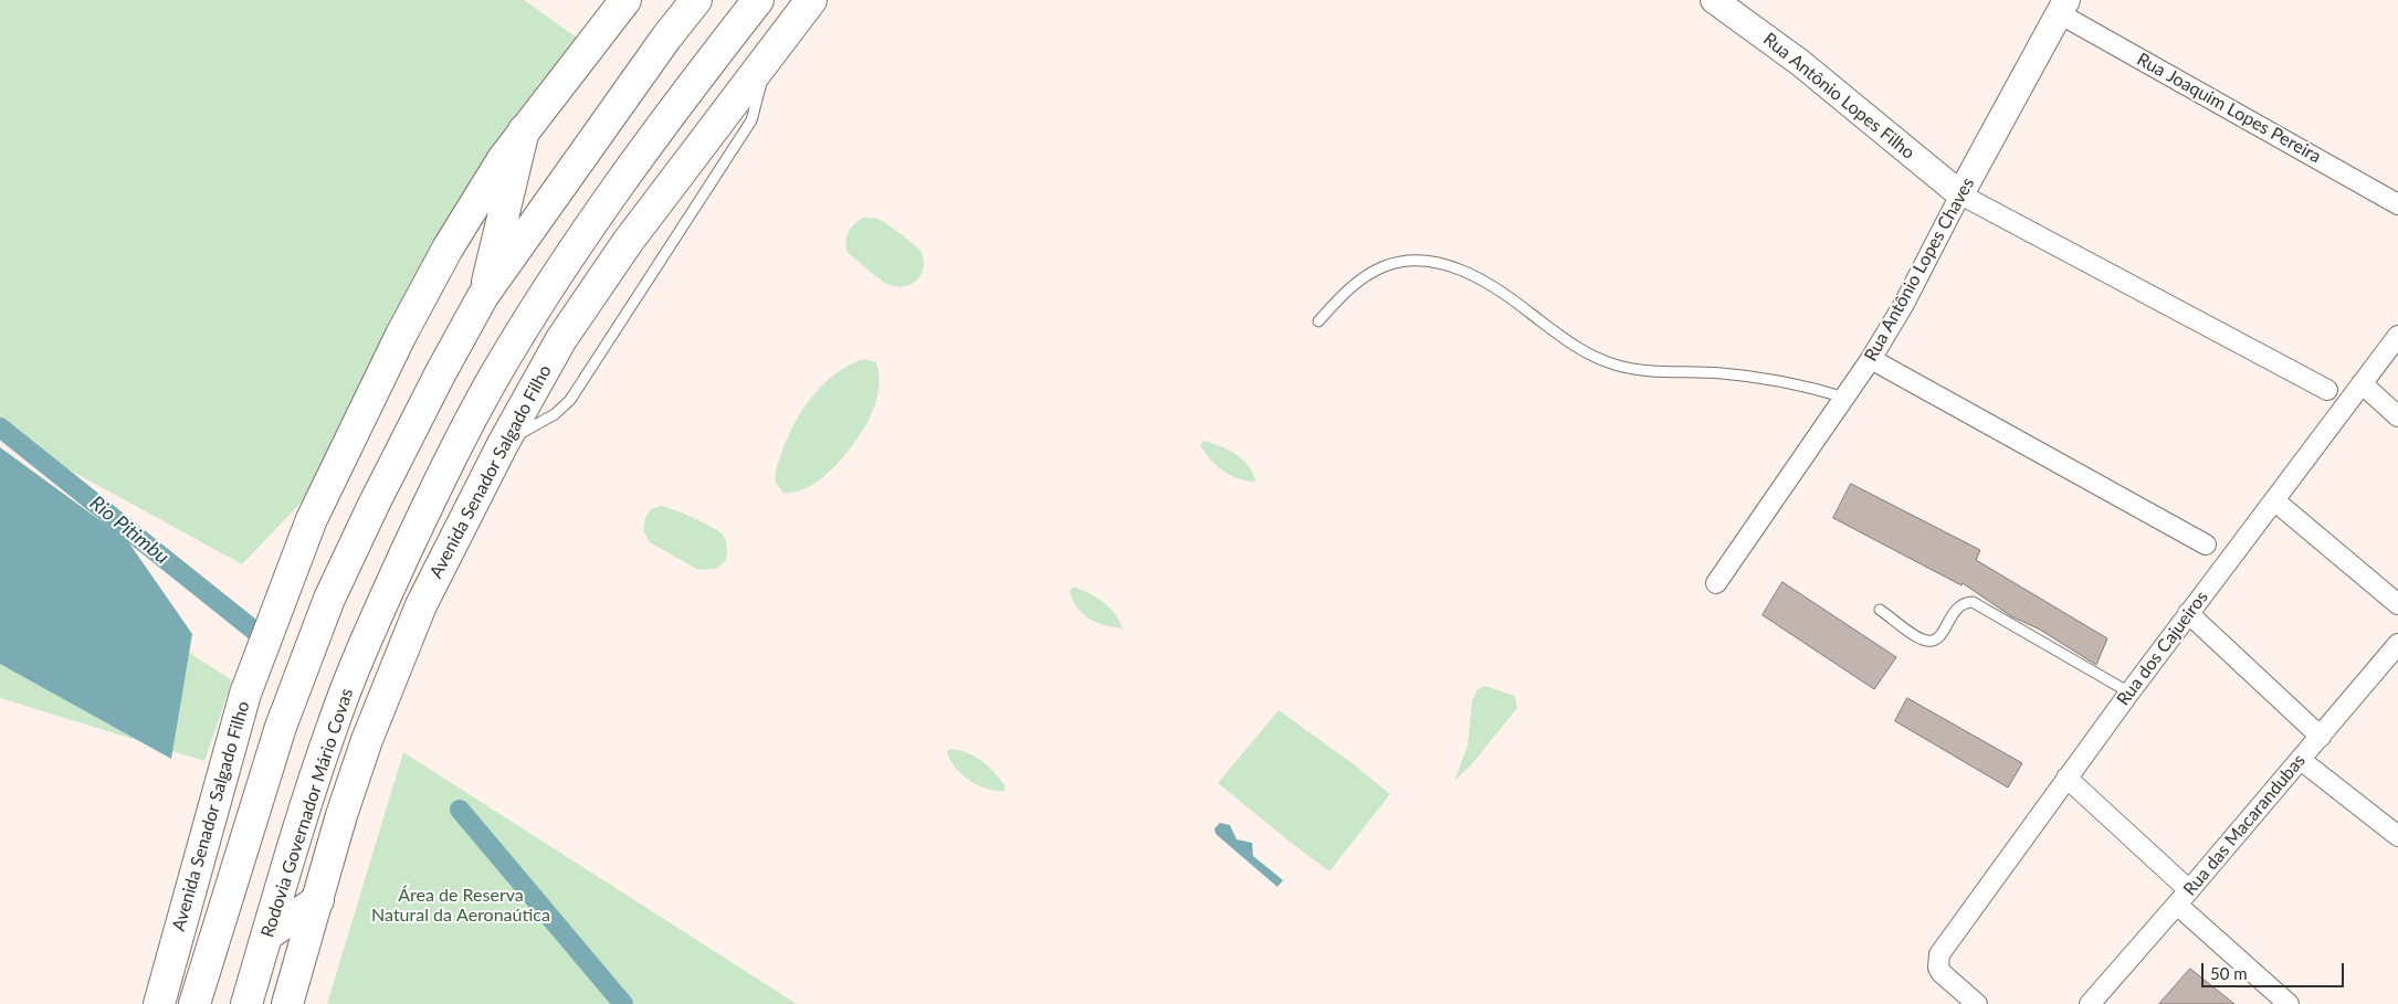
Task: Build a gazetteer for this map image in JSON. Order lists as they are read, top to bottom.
{
  "streets": {
    "main road": ["Avenida Senador Salgado Filho", "Rodovia Governador Mário Covas"],
    "street": [
      "Rua Antônio Lopes Filho",
      "Rua Joaquim Lopes Pereira",
      "Rua Antônio Lopes Chaves",
      "Rua dos Cajueiros",
      "Rua das Macarandubas"
    ]
  },
  "crossings": [
    ["Rua Antônio Lopes Filho", "Rua Antônio Lopes Chaves"],
    ["Rua Joaquim Lopes Pereira", "Rua Antônio Lopes Chaves"],
    ["Avenida Senador Salgado Filho", "Rodovia Governador Mário Covas"]
  ],
  "water": ["Rio Pitimbu"],
  "parks": ["Área de Reserva Natural da Aeronaútica"],
  "scale_bar": "50 m"
}
